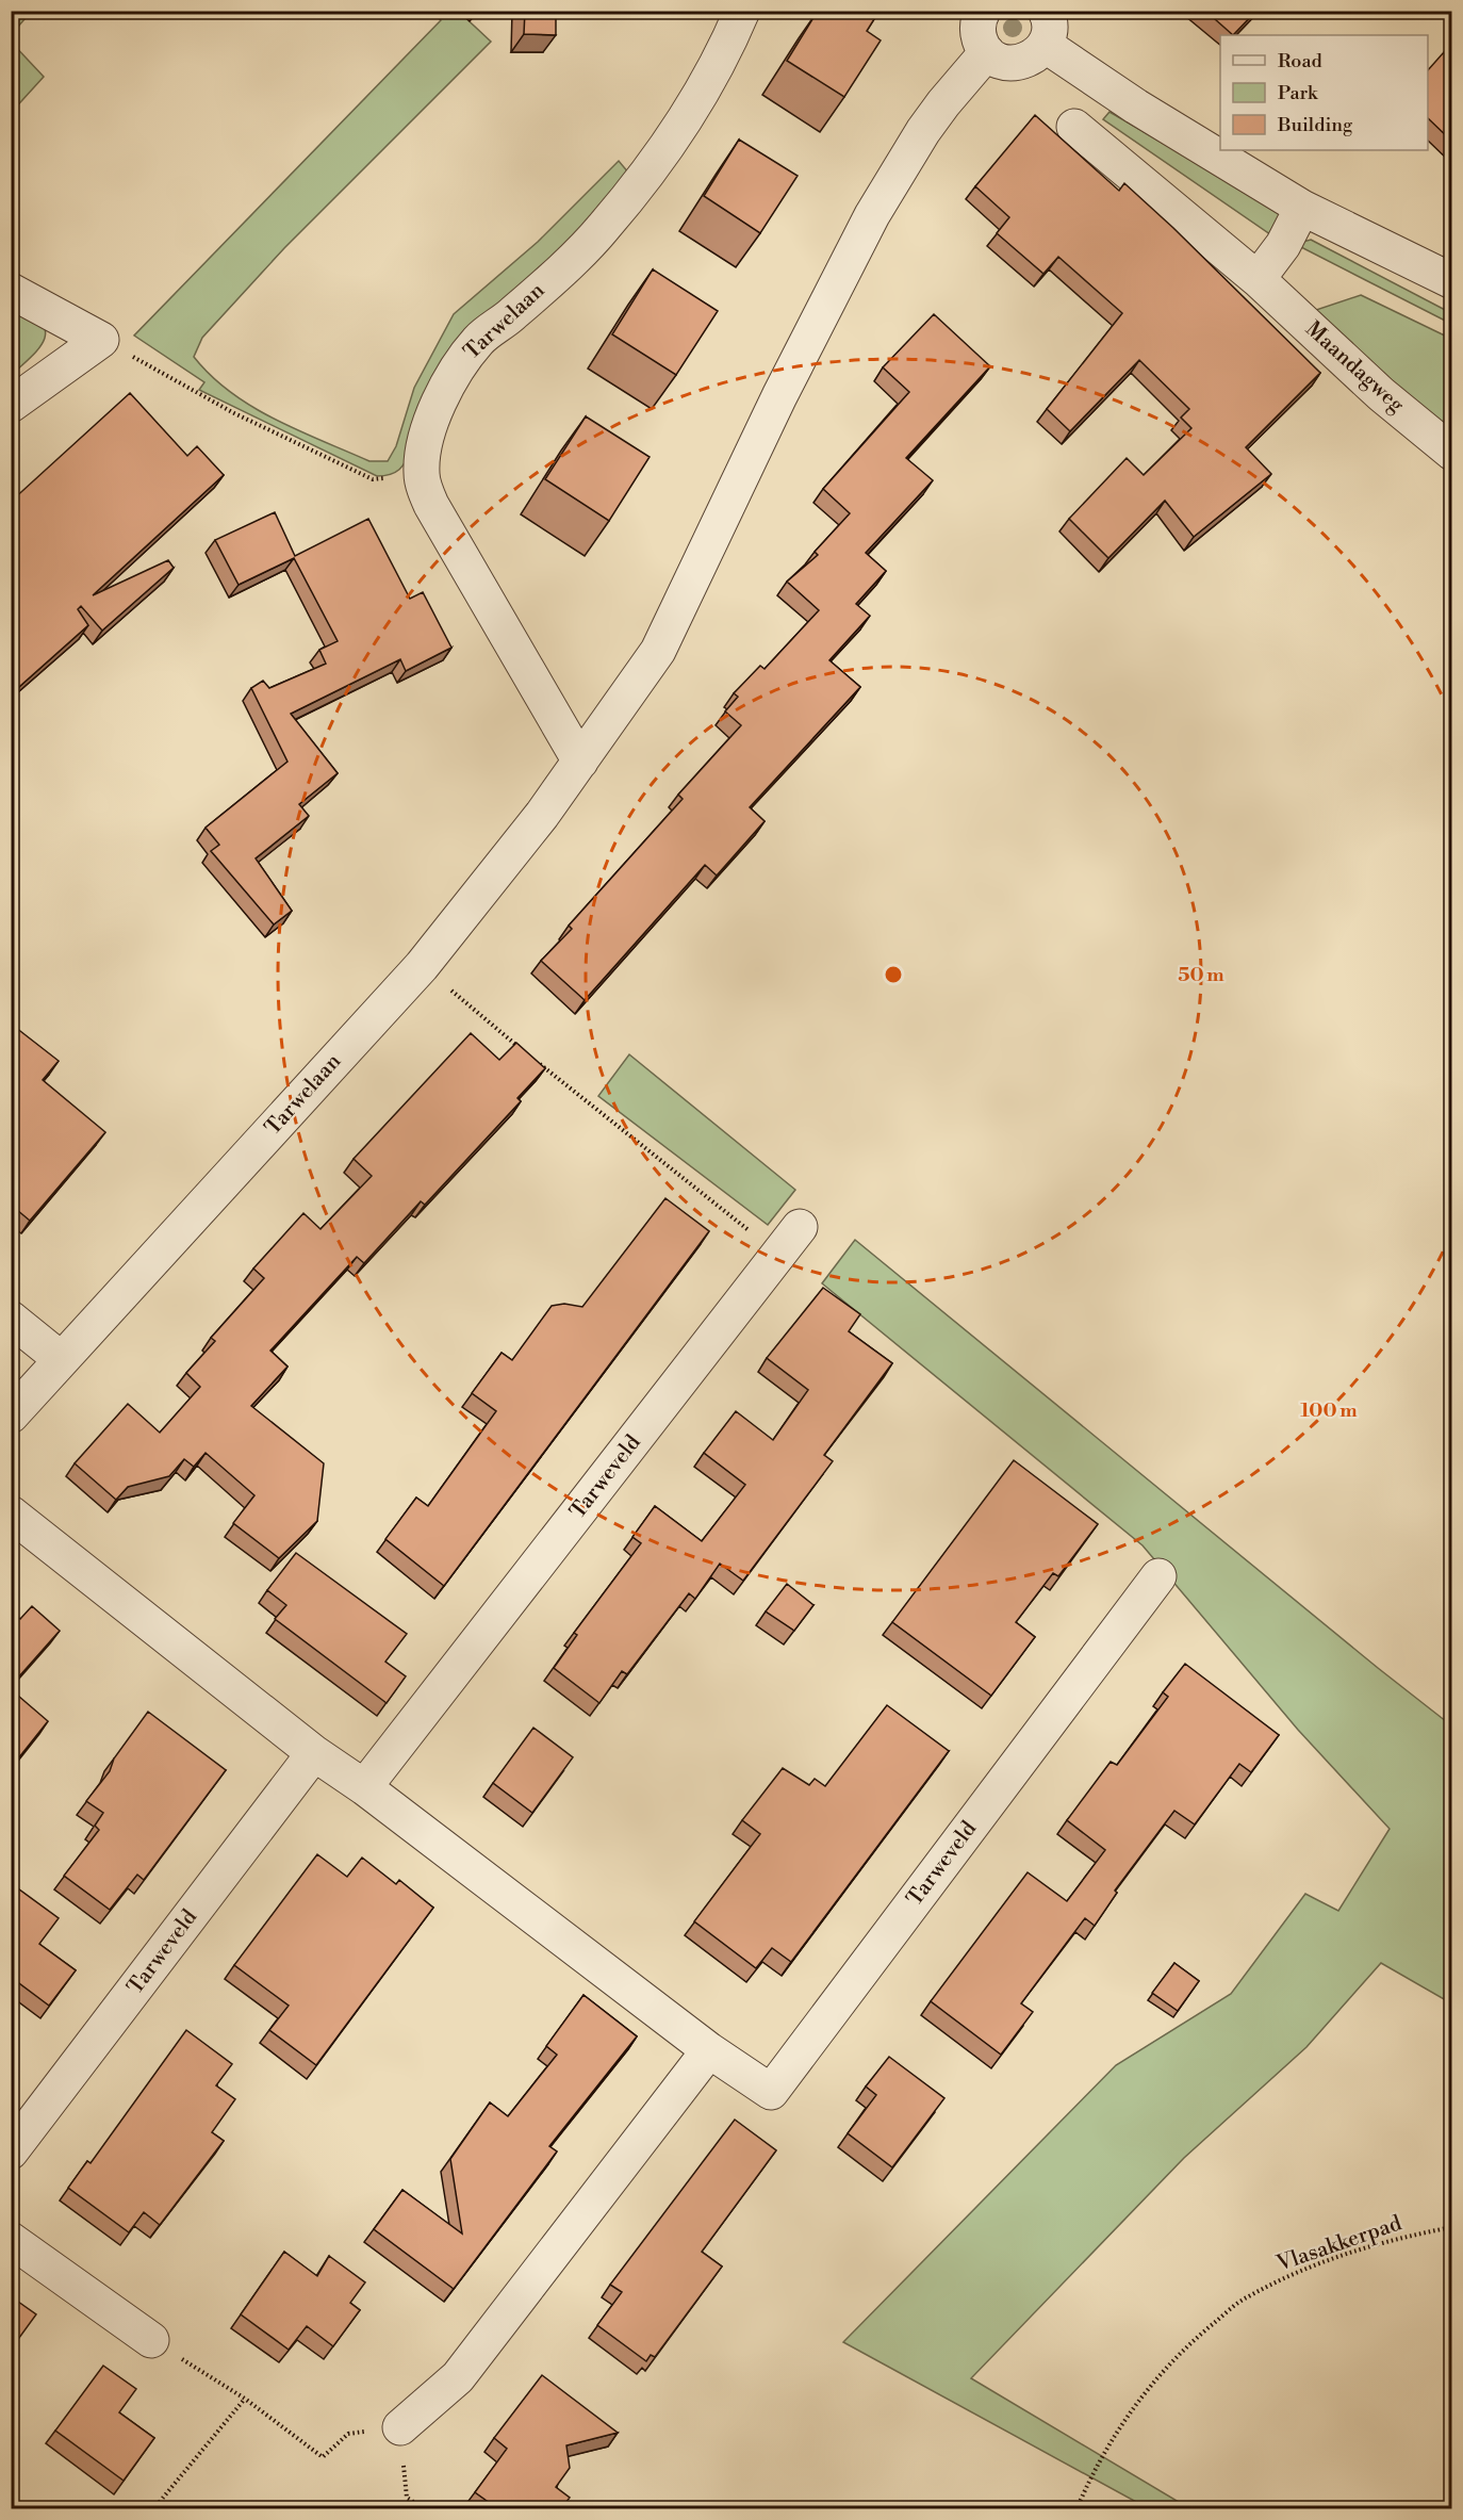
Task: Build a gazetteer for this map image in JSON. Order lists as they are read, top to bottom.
{
  "streets": {
    "street": ["Tarwelaan", "Maandagweg", "Tarweveld"],
    "path": ["Vlasakkerpad"]
  },
  "legend": ["Road", "Park", "Building"],
  "rings": ["50 m", "100 m"]
}
